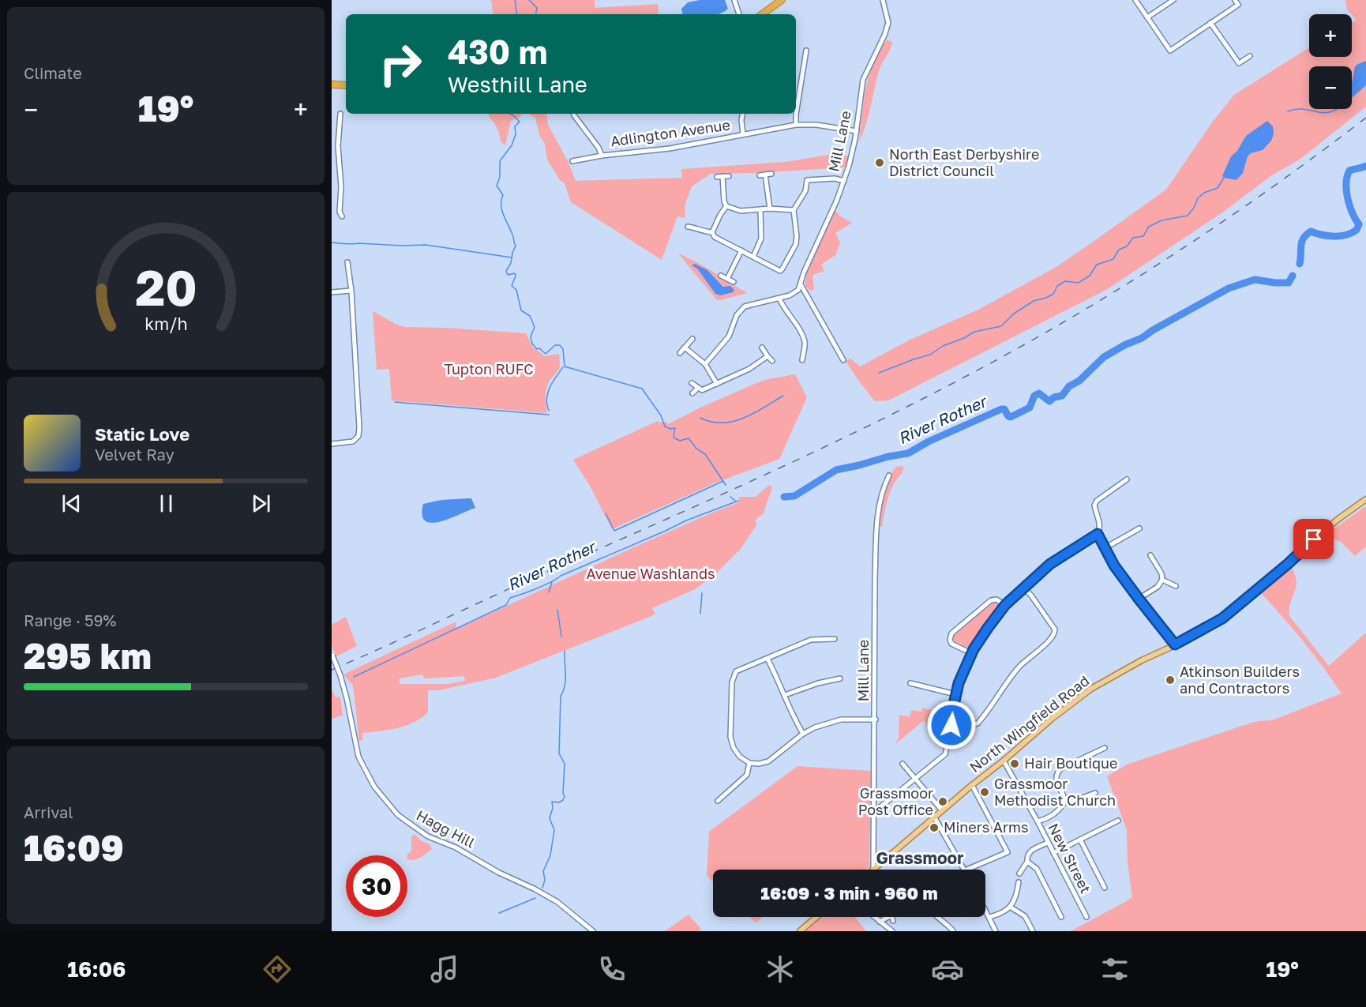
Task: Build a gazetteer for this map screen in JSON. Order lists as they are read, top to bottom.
{
  "streets": {
    "main road": ["North Wingfield Road"],
    "street": [
      "Adlington Avenue",
      "Mill Lane",
      "Hagg Hill",
      "New Street"
    ]
  },
  "crossings": [
    ["Adlington Avenue", "Mill Lane"],
    ["Mill Lane", "North Wingfield Road"],
    ["North Wingfield Road", "New Street"]
  ],
  "districts": ["Grassmoor"],
  "water": ["River Rother"],
  "parks": ["Tupton RUFC", "Avenue Washlands"],
  "places": [
    "North East Derbyshire District Council",
    "Atkinson Builders and Contractors",
    "Hair Boutique",
    "Grassmoor Methodist Church",
    "Grassmoor Post Office",
    "Miners Arms"
  ],
  "page": {
    "tile": [
      "Climate",
      ["Range · 59%", "295 km"],
      ["Arrival", "16:09"]
    ],
    "map_buttons": ["+", "−"],
    "turn": ["430 m", "Westhill Lane"],
    "heat": ["−", "19°", "+"],
    "song": ["Static Love", "Velvet Ray"],
    "limit": "30",
    "trip": "16:09 · 3 min · 960 m",
    "tabs": ["16:06", "19°"],
    "gauge": ["20", "km/h"]
  }
}
